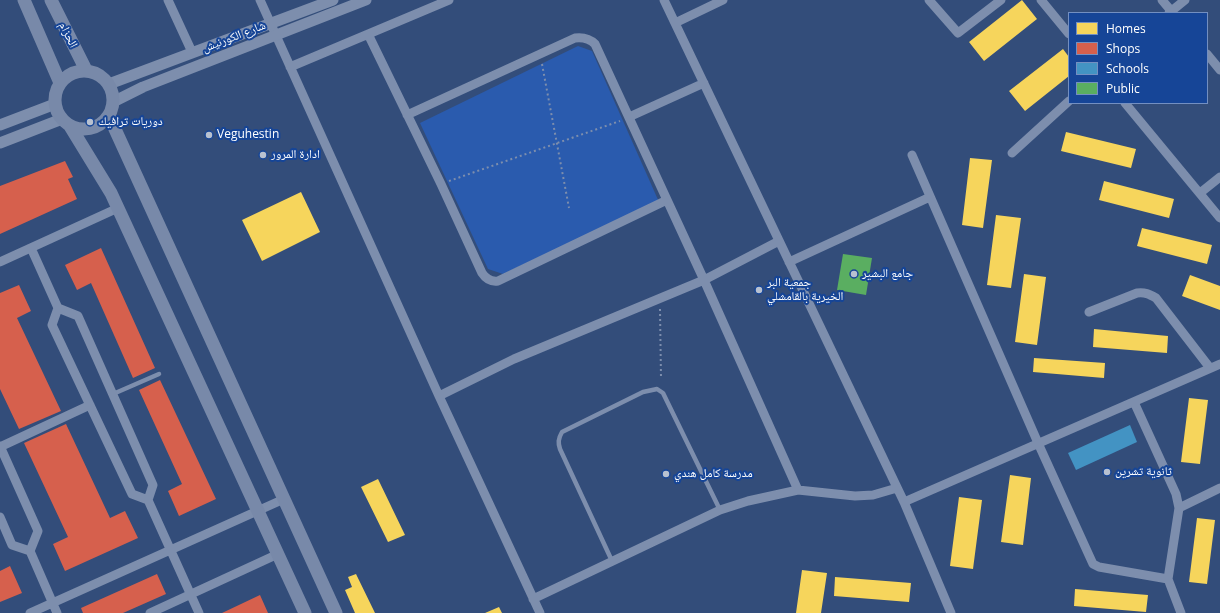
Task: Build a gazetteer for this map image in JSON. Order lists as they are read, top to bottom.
{
  "streets": {
    "main road": ["الحزام"],
    "street": ["شارع الكورنيش"]
  },
  "crossings": [
    ["الحزام", "شارع الكورنيش"]
  ],
  "places": [
    "دوريات ترافيك",
    "Veguhestin",
    "ادارة المرور",
    "جامع البشير",
    "جمعية البر الخيرية بالقامشلي",
    "ثانوية تشرين",
    "مدرسة كامل هندي"
  ],
  "legend": [
    "Homes",
    "Shops",
    "Schools",
    "Public"
  ]
}
